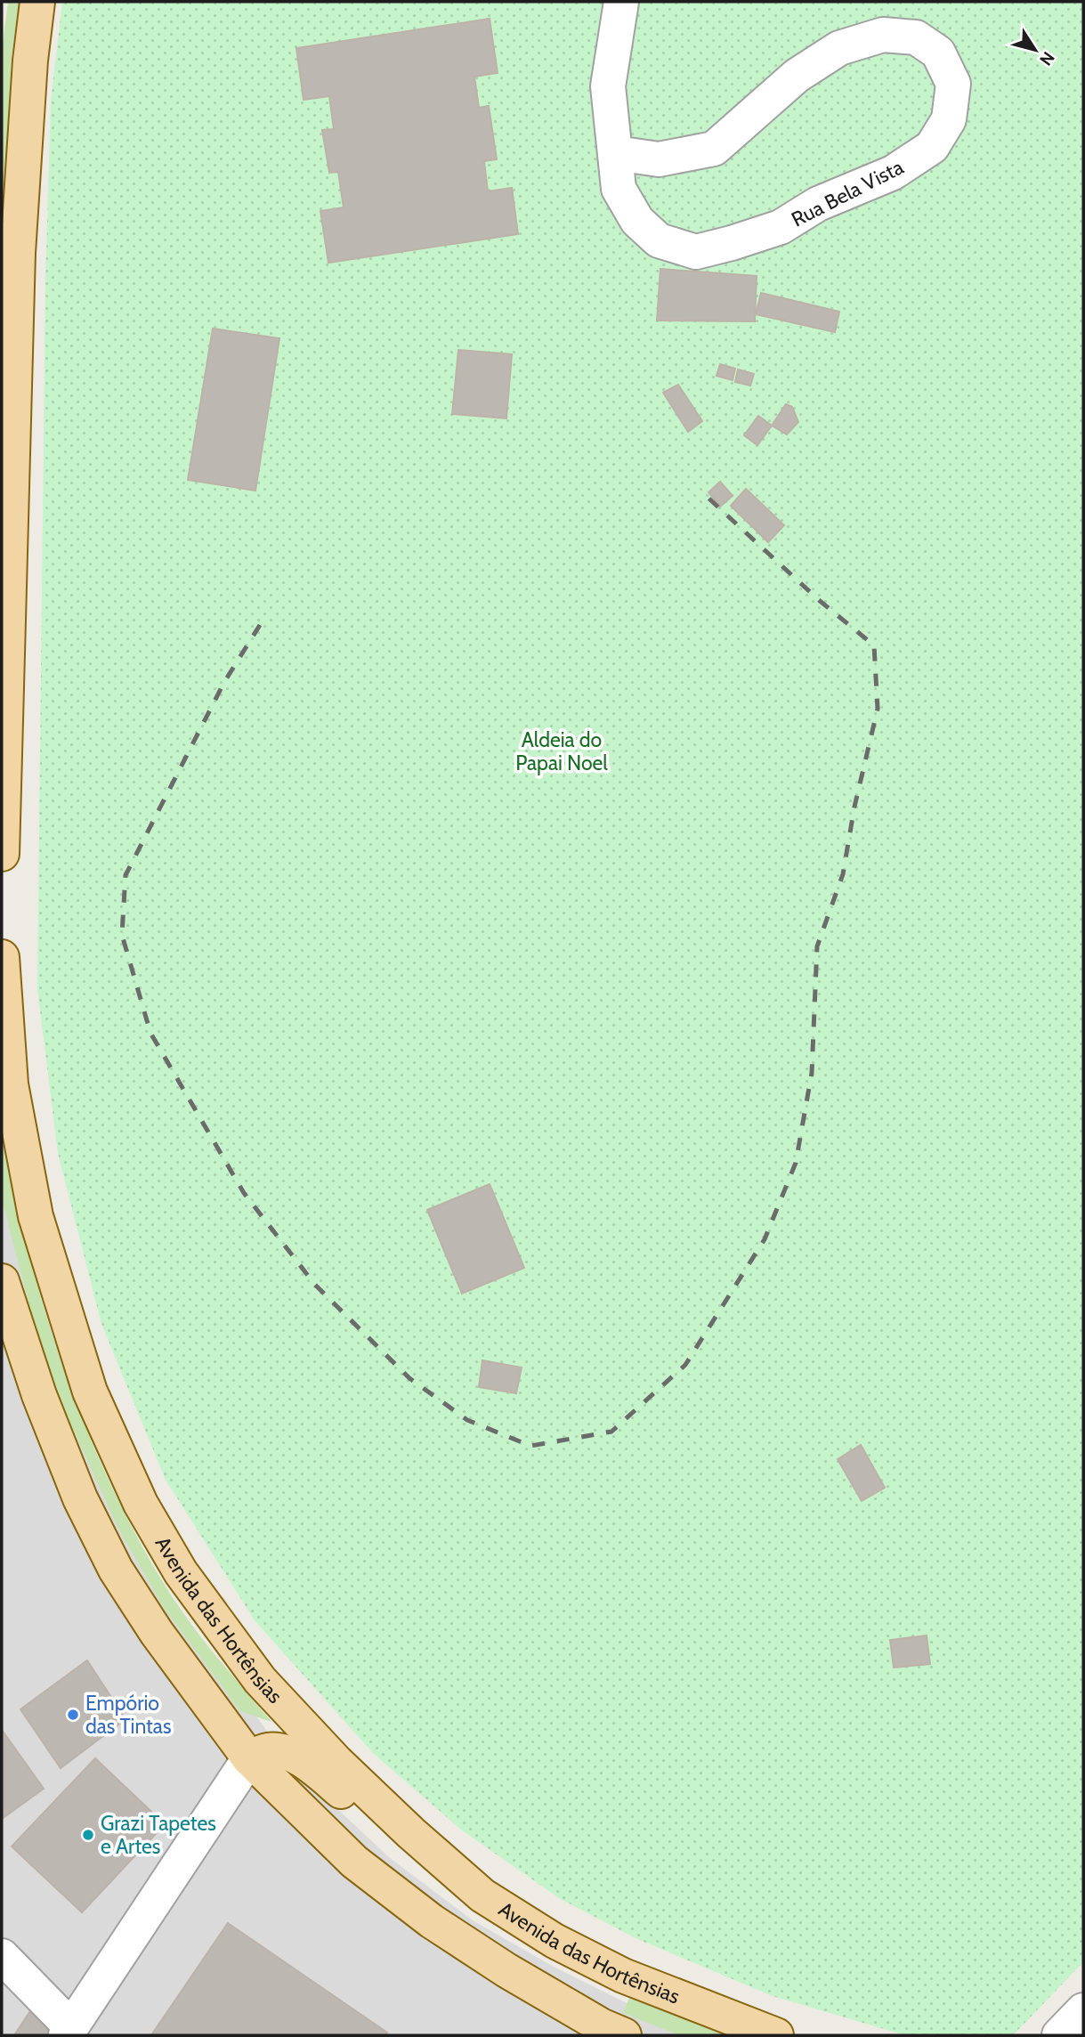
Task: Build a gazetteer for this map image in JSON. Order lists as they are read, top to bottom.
{
  "streets": {
    "main road": ["Avenida das Hortênsias"],
    "street": ["Rua Bela Vista"]
  },
  "parks": ["Aldeia do Papai Noel"],
  "places": ["Empório das Tintas", "Grazi Tapetes e Artes"],
  "north": "bottom right"
}
